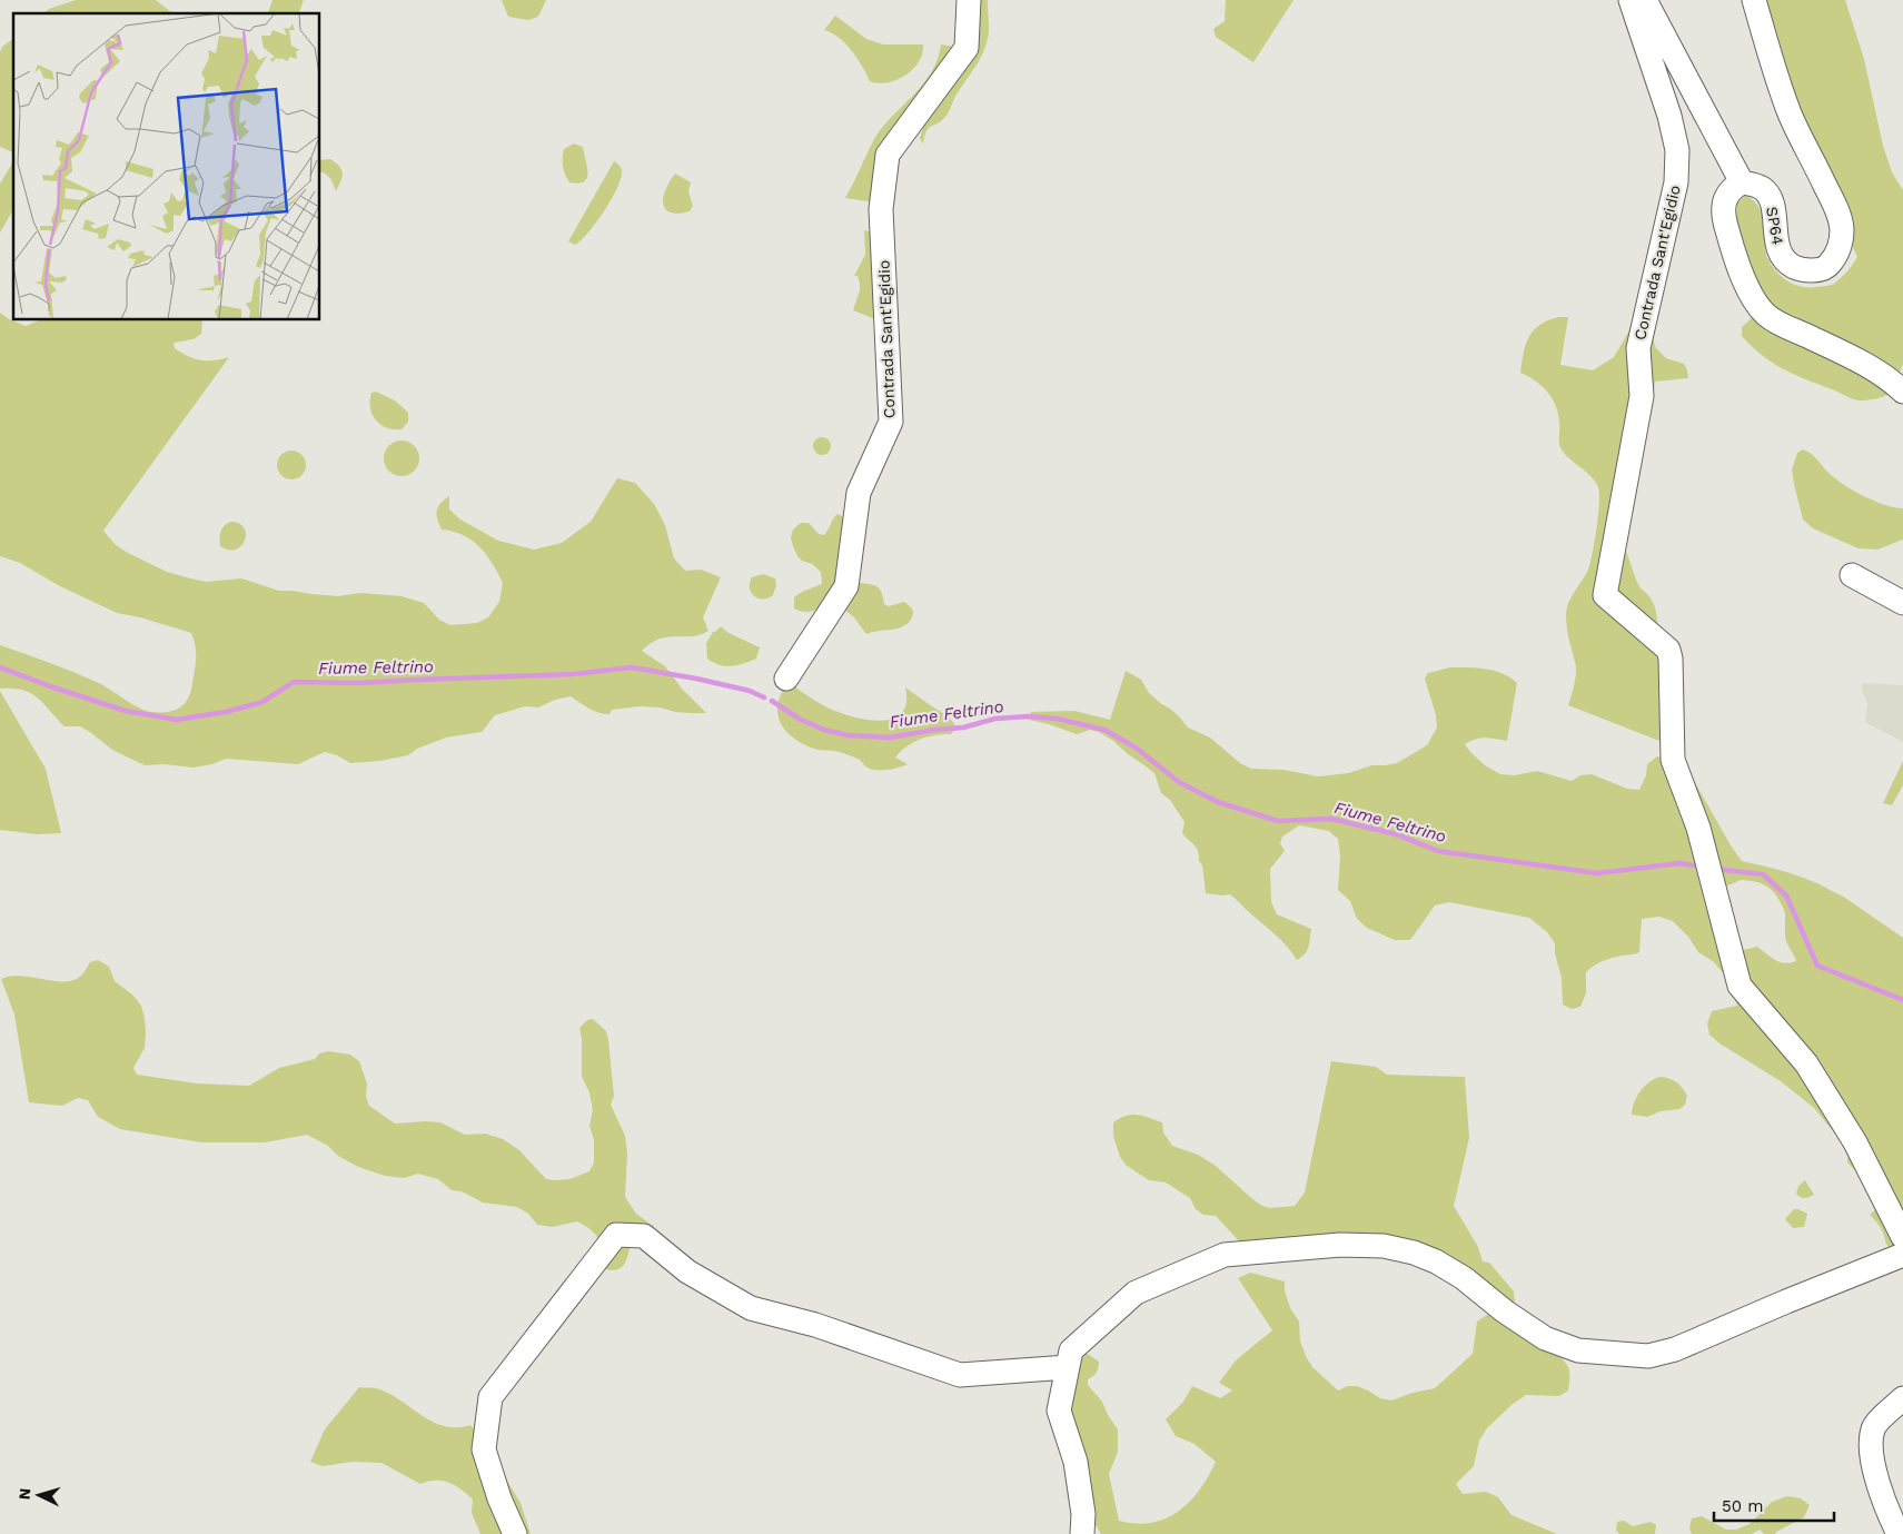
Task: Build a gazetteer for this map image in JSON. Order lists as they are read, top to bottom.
{
  "streets": {
    "street": ["SP64", "Contrada Sant'Egidio"]
  },
  "water": ["Fiume Feltrino"],
  "scale_bar": "50 m",
  "north": "left"
}
